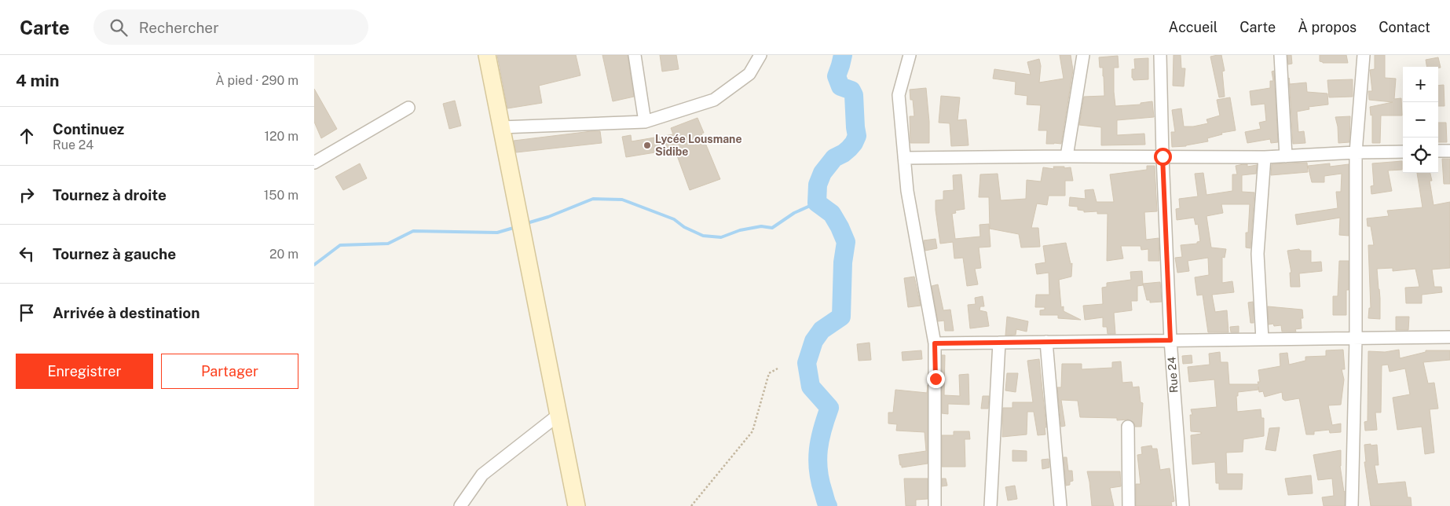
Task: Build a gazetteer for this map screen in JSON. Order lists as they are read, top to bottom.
{
  "streets": {
    "street": ["Rue 24"]
  },
  "places": ["Lycée Lousmane Sidibe"],
  "page": {
    "header": "Carte",
    "search": "Rechercher",
    "nav": [
      "Accueil",
      "Carte",
      "À propos",
      "Contact"
    ],
    "heading": ["4 min", "À pied · 290 m"],
    "map_buttons": ["+", "−"],
    "list": [
      ["Continuez", "Rue 24", "120 m"],
      ["Tournez à droite", "150 m"],
      ["Tournez à gauche", "20 m"],
      "Arrivée à destination"
    ],
    "buttons": ["Enregistrer", "Partager"]
  }
}
